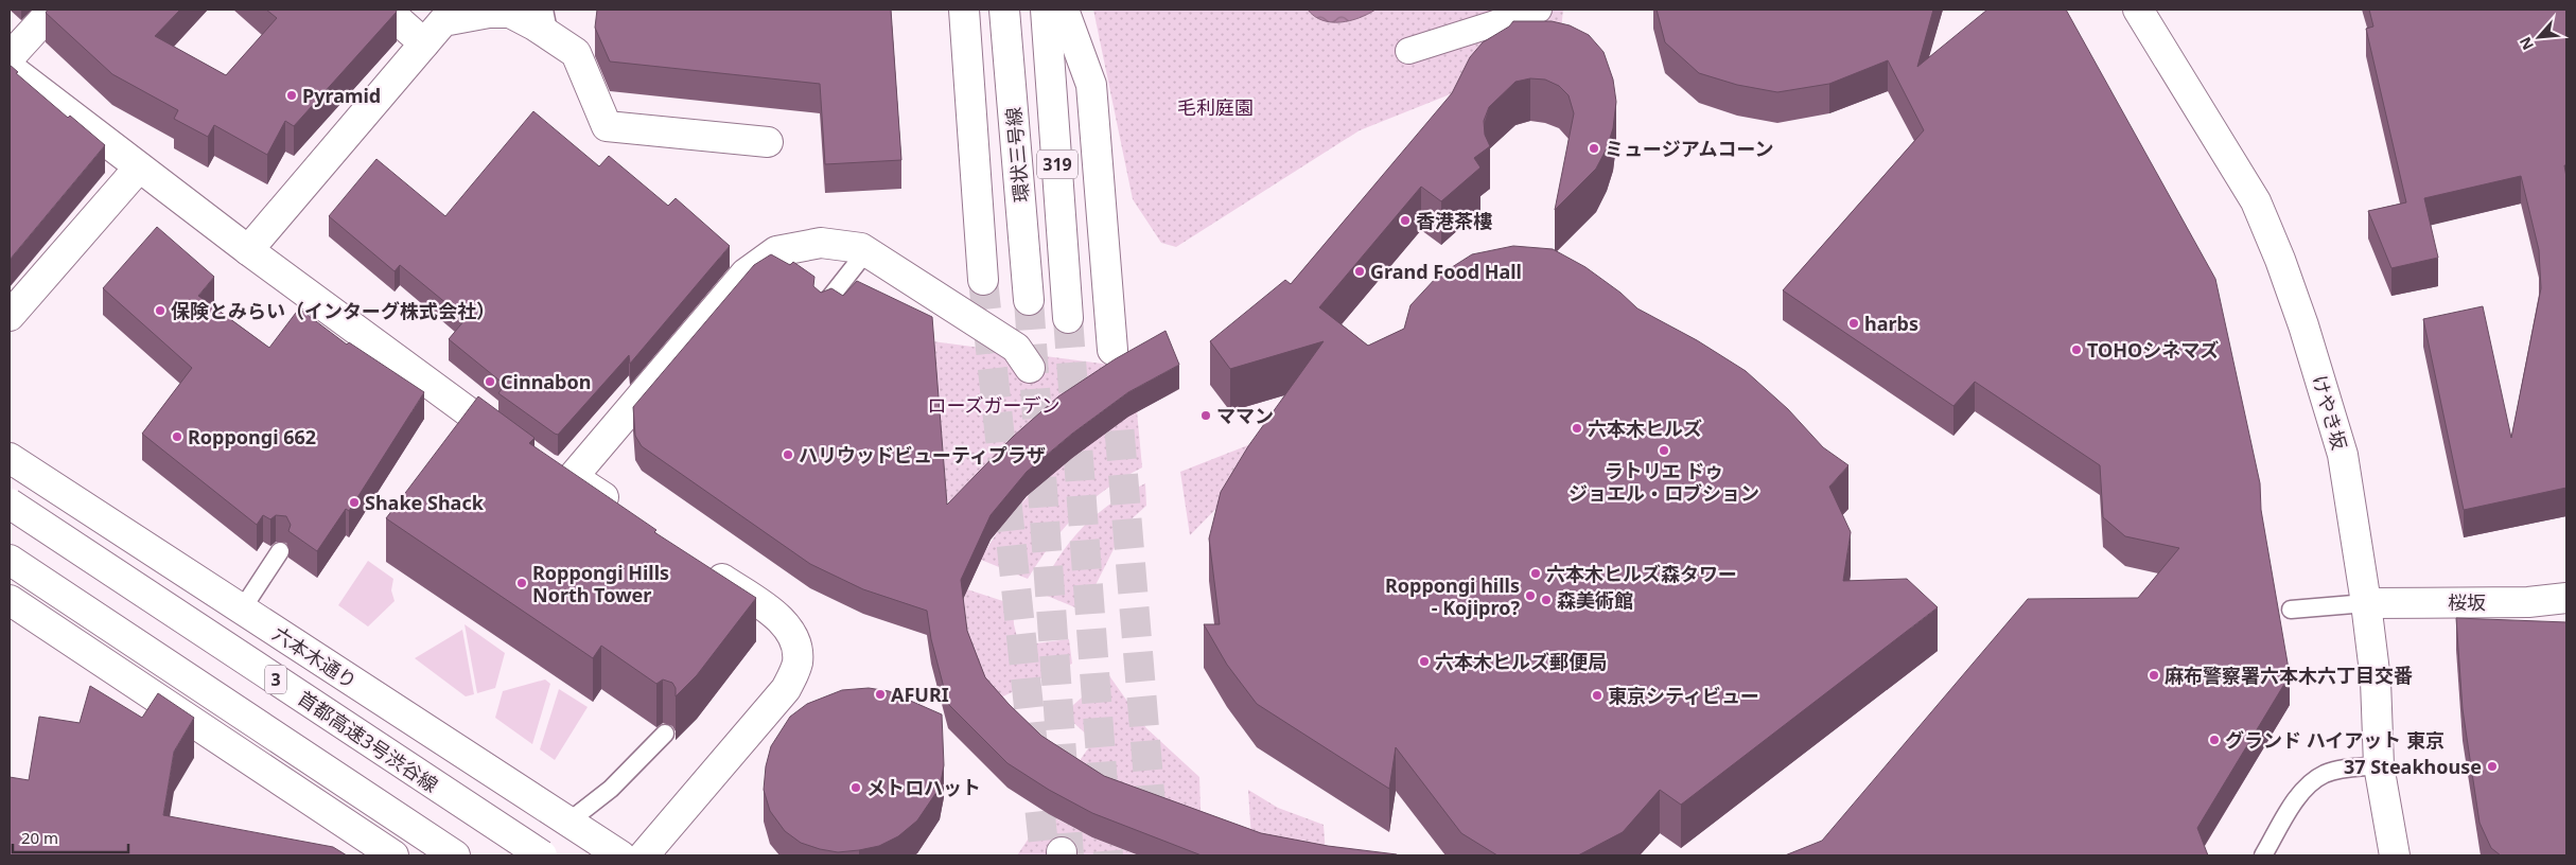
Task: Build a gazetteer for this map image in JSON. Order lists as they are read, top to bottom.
{
  "streets": {
    "main road": [
      "環状三号線",
      "319",
      "けやき坂",
      "桜坂",
      "六本木通り",
      "3",
      "首都高速3号渋谷線"
    ]
  },
  "crossings": [
    ["けやき坂", "桜坂"]
  ],
  "parks": ["毛利庭園", "ローズガーデン"],
  "places": [
    "Pyramid",
    "ミュージアムコーン",
    "香港茶樓",
    "Grand Food Hall",
    "保険とみらい（インターグ株式会社）",
    "harbs",
    "TOHOシネマズ",
    "Cinnabon",
    "ママン",
    "六本木ヒルズ",
    "Roppongi 662",
    "ラトリエ ドゥ ジョエル・ロブション",
    "ハリウッドビューティプラザ",
    "Shake Shack",
    "六本木ヒルズ森タワー",
    "Roppongi Hills North Tower",
    "Roppongi hills - Kojipro?",
    "森美術館",
    "六本木ヒルズ郵便局",
    "麻布警察署六本木六丁目交番",
    "AFURI",
    "東京シティビュー",
    "グランド ハイアット 東京",
    "37 Steakhouse",
    "メトロハット"
  ],
  "scale_bar": "20 m",
  "north": "bottom left"
}
